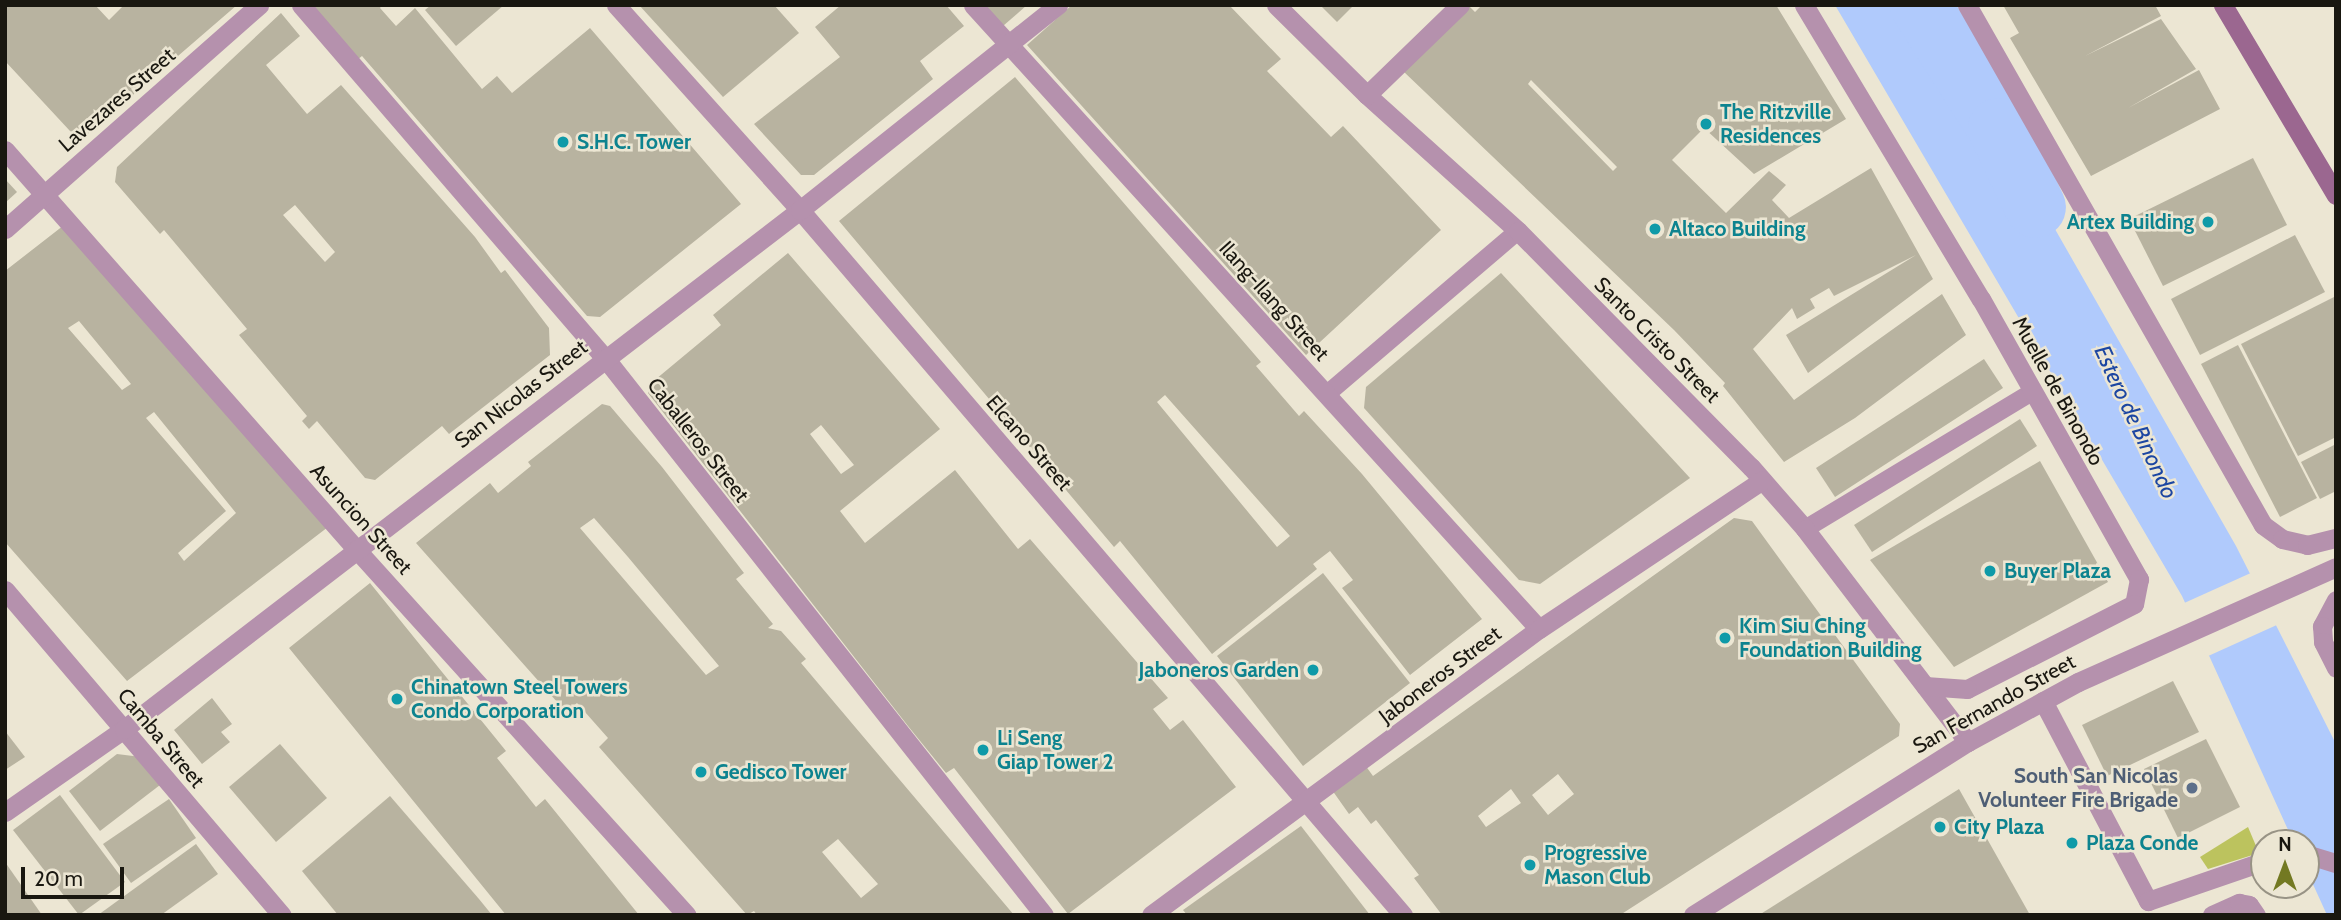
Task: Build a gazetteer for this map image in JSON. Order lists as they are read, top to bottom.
{
  "streets": {
    "street": [
      "Lavezares Street",
      "Ilang-Ilang Street",
      "Santo Cristo Street",
      "Muelle de Binondo",
      "San Nicolas Street",
      "Caballeros Street",
      "Elcano Street",
      "Asuncion Street",
      "Jaboneros Street",
      "San Fernando Street",
      "Camba Street"
    ]
  },
  "crossings": [
    ["Lavezares Street", "Asuncion Street"],
    ["Ilang-Ilang Street", "San Nicolas Street"],
    ["Ilang-Ilang Street", "Jaboneros Street"],
    ["Santo Cristo Street", "Muelle de Binondo"],
    ["Santo Cristo Street", "Jaboneros Street"],
    ["Santo Cristo Street", "San Fernando Street"],
    ["San Nicolas Street", "Caballeros Street"],
    ["San Nicolas Street", "Elcano Street"],
    ["San Nicolas Street", "Asuncion Street"],
    ["San Nicolas Street", "Camba Street"],
    ["Elcano Street", "Jaboneros Street"]
  ],
  "water": ["Estero de Binondo"],
  "places": [
    "The Ritzville Residences",
    "S.H.C. Tower",
    "Artex Building",
    "Altaco Building",
    "Buyer Plaza",
    "Kim Siu Ching Foundation Building",
    "Jaboneros Garden",
    "Chinatown Steel Towers Condo Corporation",
    "Li Seng Giap Tower 2",
    "Gedisco Tower",
    "South San Nicolas Volunteer Fire Brigade",
    "City Plaza",
    "Plaza Conde",
    "Progressive Mason Club"
  ],
  "scale_bar": "20 m",
  "north": "top"
}
